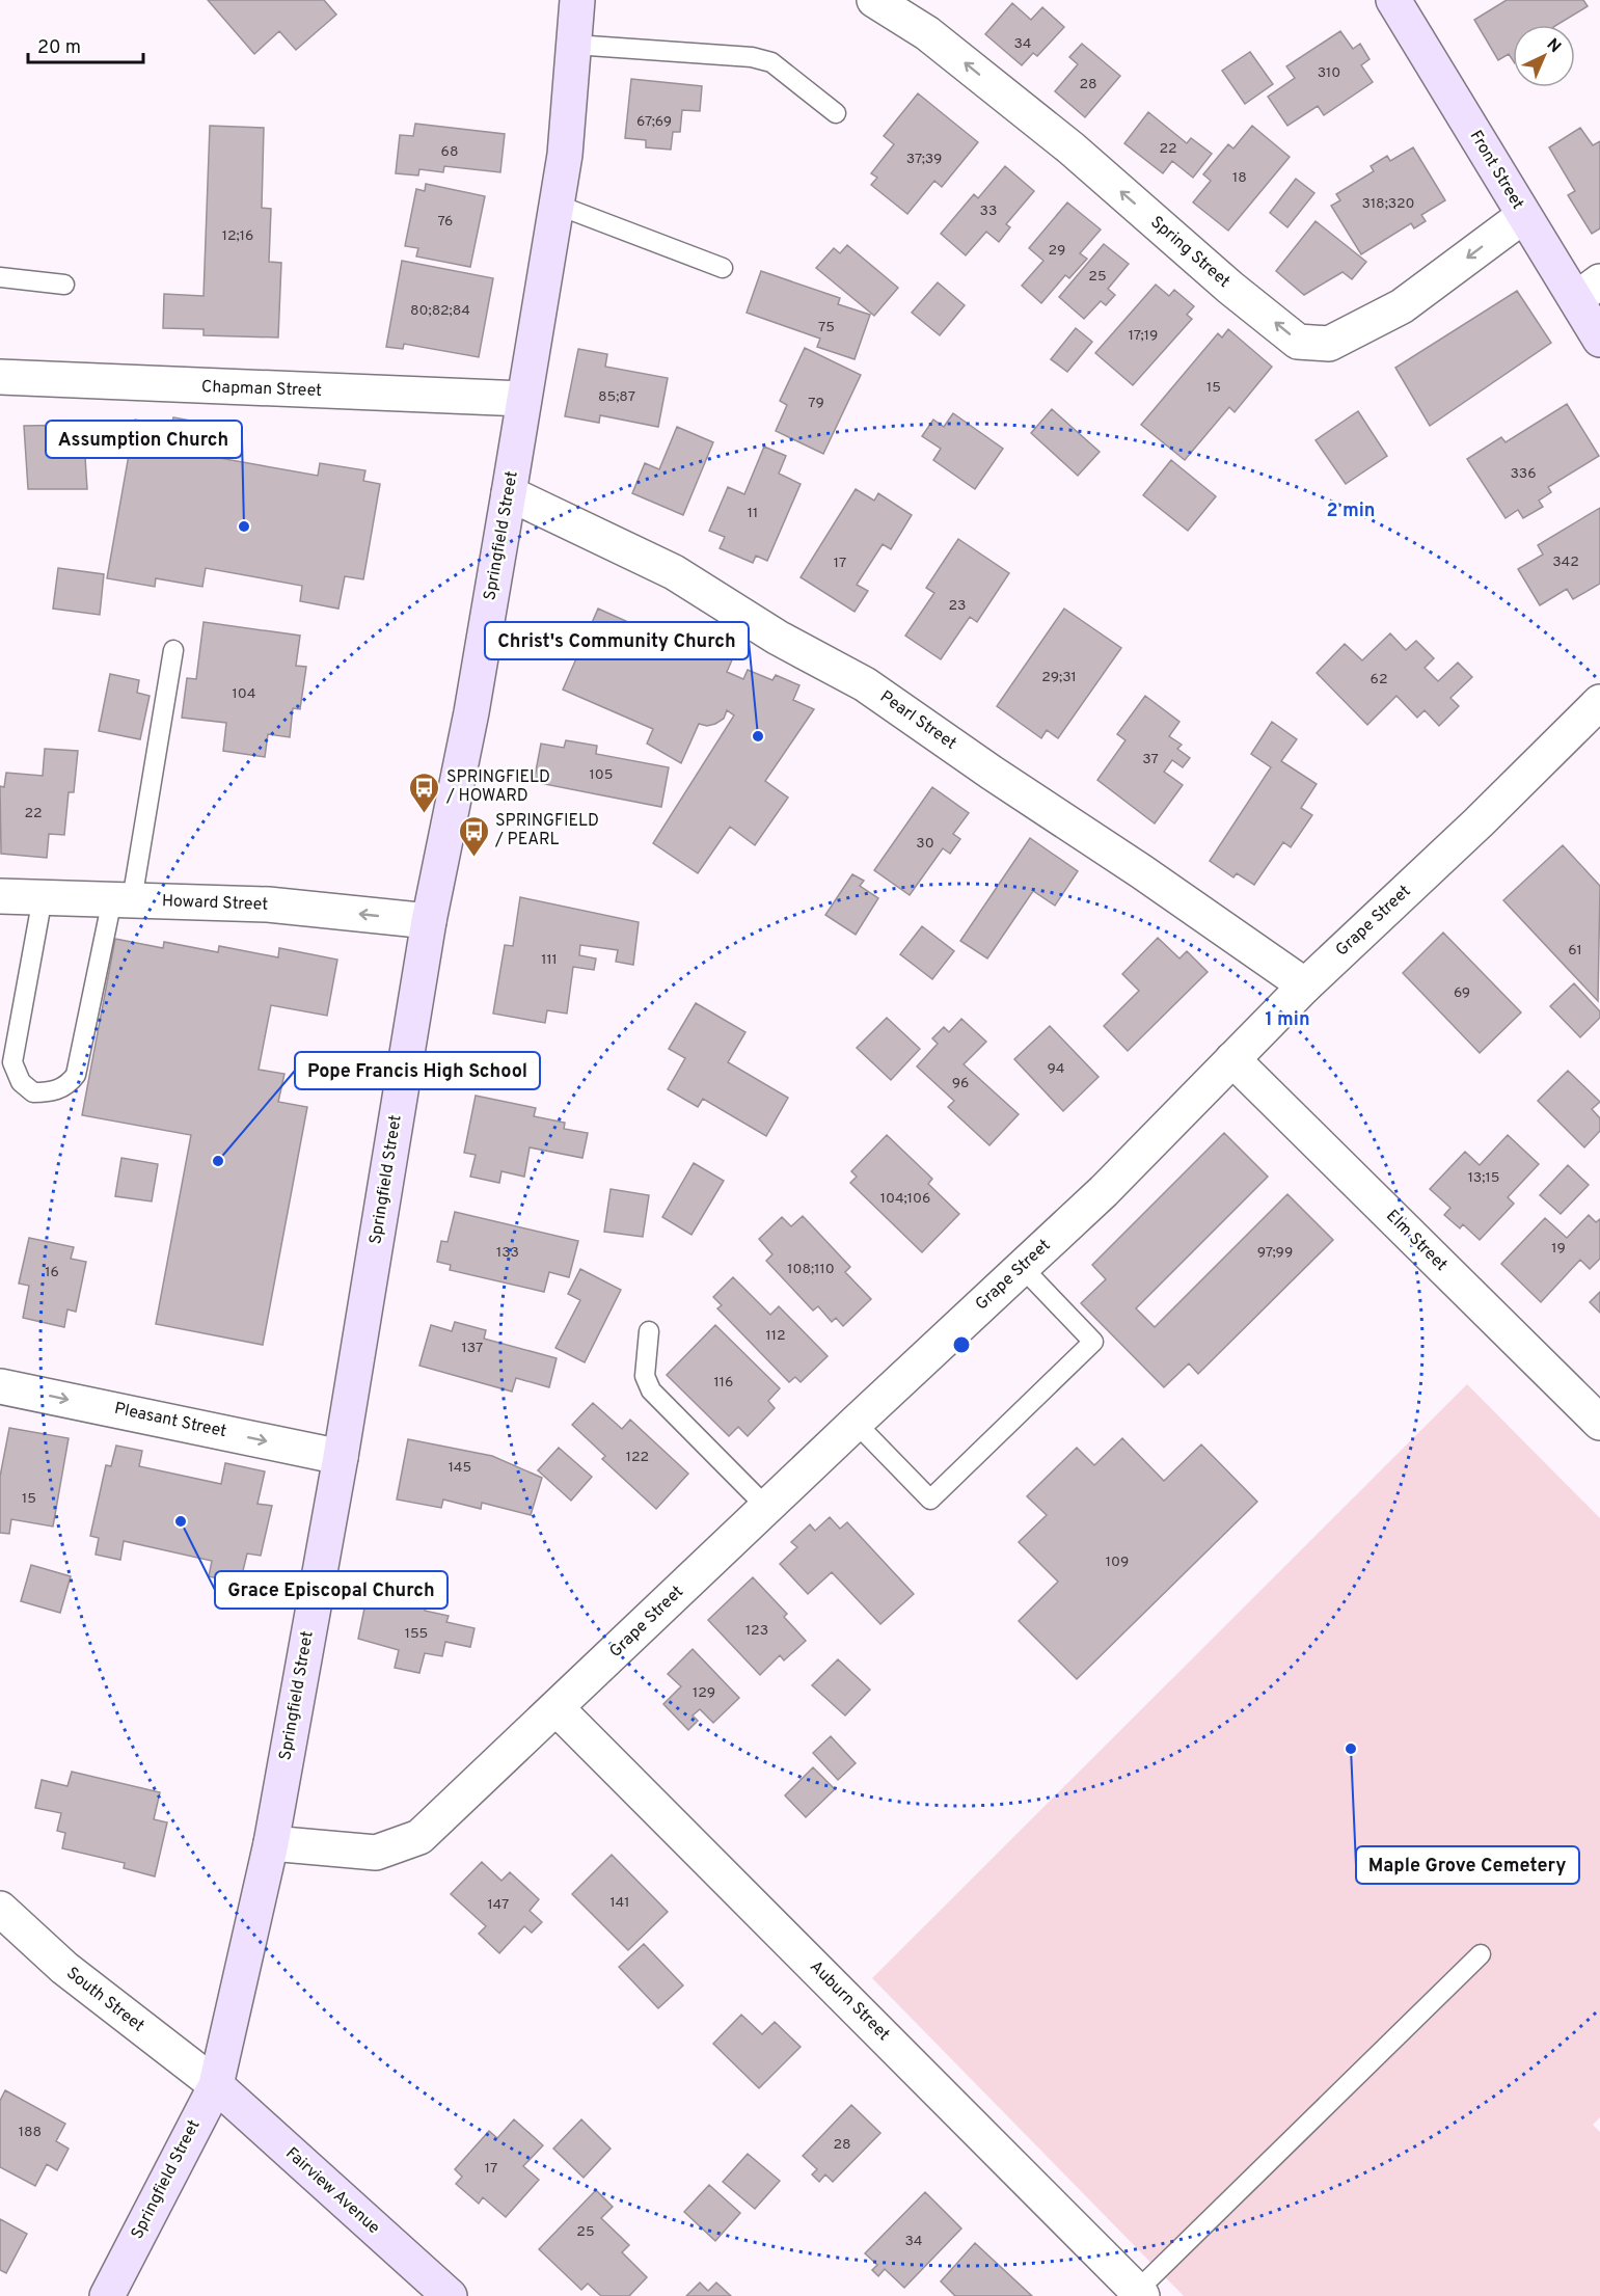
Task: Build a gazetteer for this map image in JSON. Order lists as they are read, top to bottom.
{
  "streets": {
    "main road": ["Front Street", "Springfield Street", "Fairview Avenue"],
    "street": [
      "Spring Street",
      "Chapman Street",
      "Pearl Street",
      "Howard Street",
      "Grape Street",
      "Elm Street",
      "Pleasant Street",
      "South Street",
      "Auburn Street"
    ]
  },
  "crossings": [
    ["Front Street", "Spring Street"],
    ["Chapman Street", "Springfield Street"],
    ["Springfield Street", "Pearl Street"],
    ["Springfield Street", "Howard Street"],
    ["Springfield Street", "Grape Street"],
    ["Springfield Street", "Pleasant Street"],
    ["Springfield Street", "South Street"],
    ["Springfield Street", "Fairview Avenue"],
    ["Pearl Street", "Grape Street"],
    ["Grape Street", "Elm Street"],
    ["Grape Street", "Auburn Street"],
    ["South Street", "Fairview Avenue"]
  ],
  "one_way": ["Spring Street", "Howard Street", "Pleasant Street"],
  "places": {
    "other": [
      "Assumption Church",
      "Christ's Community Church",
      "Pope Francis High School",
      "Grace Episcopal Church",
      "Maple Grove Cemetery"
    ],
    "bus stop": ["SPRINGFIELD / HOWARD", "SPRINGFIELD / PEARL"]
  },
  "house_numbers": [
    "34",
    "310",
    "28",
    "67;69",
    "22",
    "68",
    "37;39",
    "18",
    "318;320",
    "33",
    "76",
    "12;16",
    "29",
    "25",
    "80;82;84",
    "75",
    "17;19",
    "15",
    "85;87",
    "79",
    "336",
    "11",
    "342",
    "17",
    "23",
    "29;31",
    "62",
    "104",
    "37",
    "105",
    "22",
    "30",
    "61",
    "111",
    "69",
    "94",
    "96",
    "13;15",
    "104;106",
    "19",
    "133",
    "97;99",
    "108;110",
    "16",
    "112",
    "137",
    "116",
    "122",
    "145",
    "15",
    "109",
    "123",
    "155",
    "129",
    "141",
    "147",
    "188",
    "28",
    "17",
    "25",
    "34"
  ],
  "scale_bar": "20 m",
  "north": "top right",
  "rings": ["2 min", "1 min"]
}
